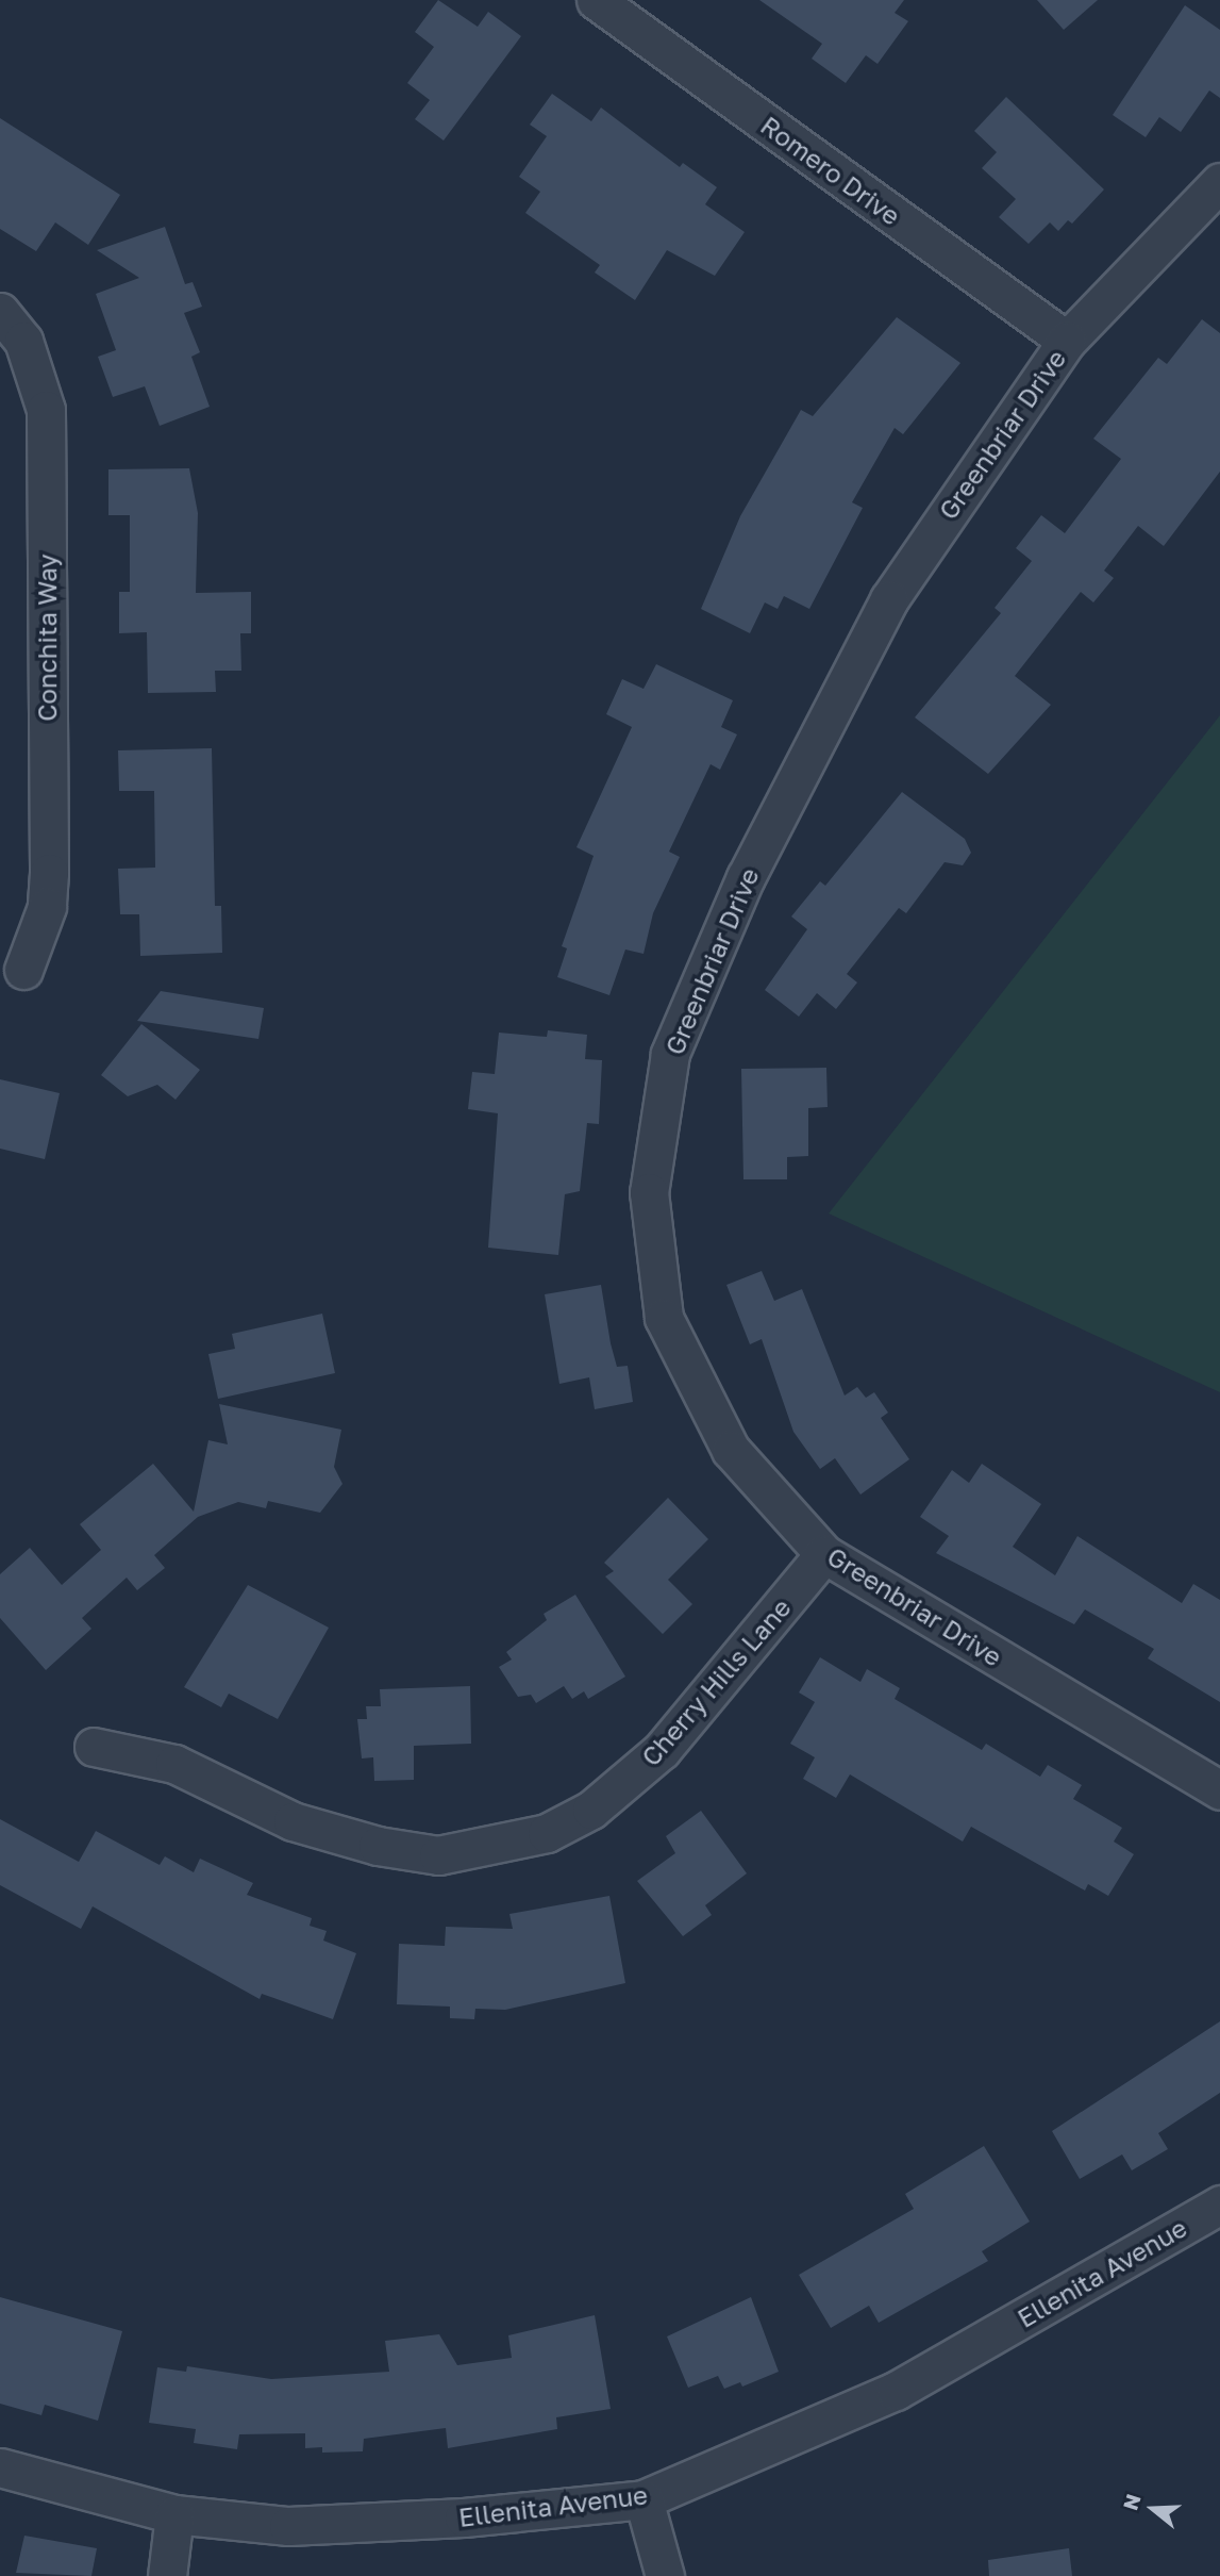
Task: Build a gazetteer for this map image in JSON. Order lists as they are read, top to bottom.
{
  "streets": {
    "street": [
      "Romero Drive",
      "Greenbriar Drive",
      "Conchita Way",
      "Cherry Hills Lane",
      "Ellenita Avenue"
    ]
  },
  "crossings": [
    ["Romero Drive", "Greenbriar Drive"],
    ["Greenbriar Drive", "Cherry Hills Lane"]
  ],
  "north": "left"
}
